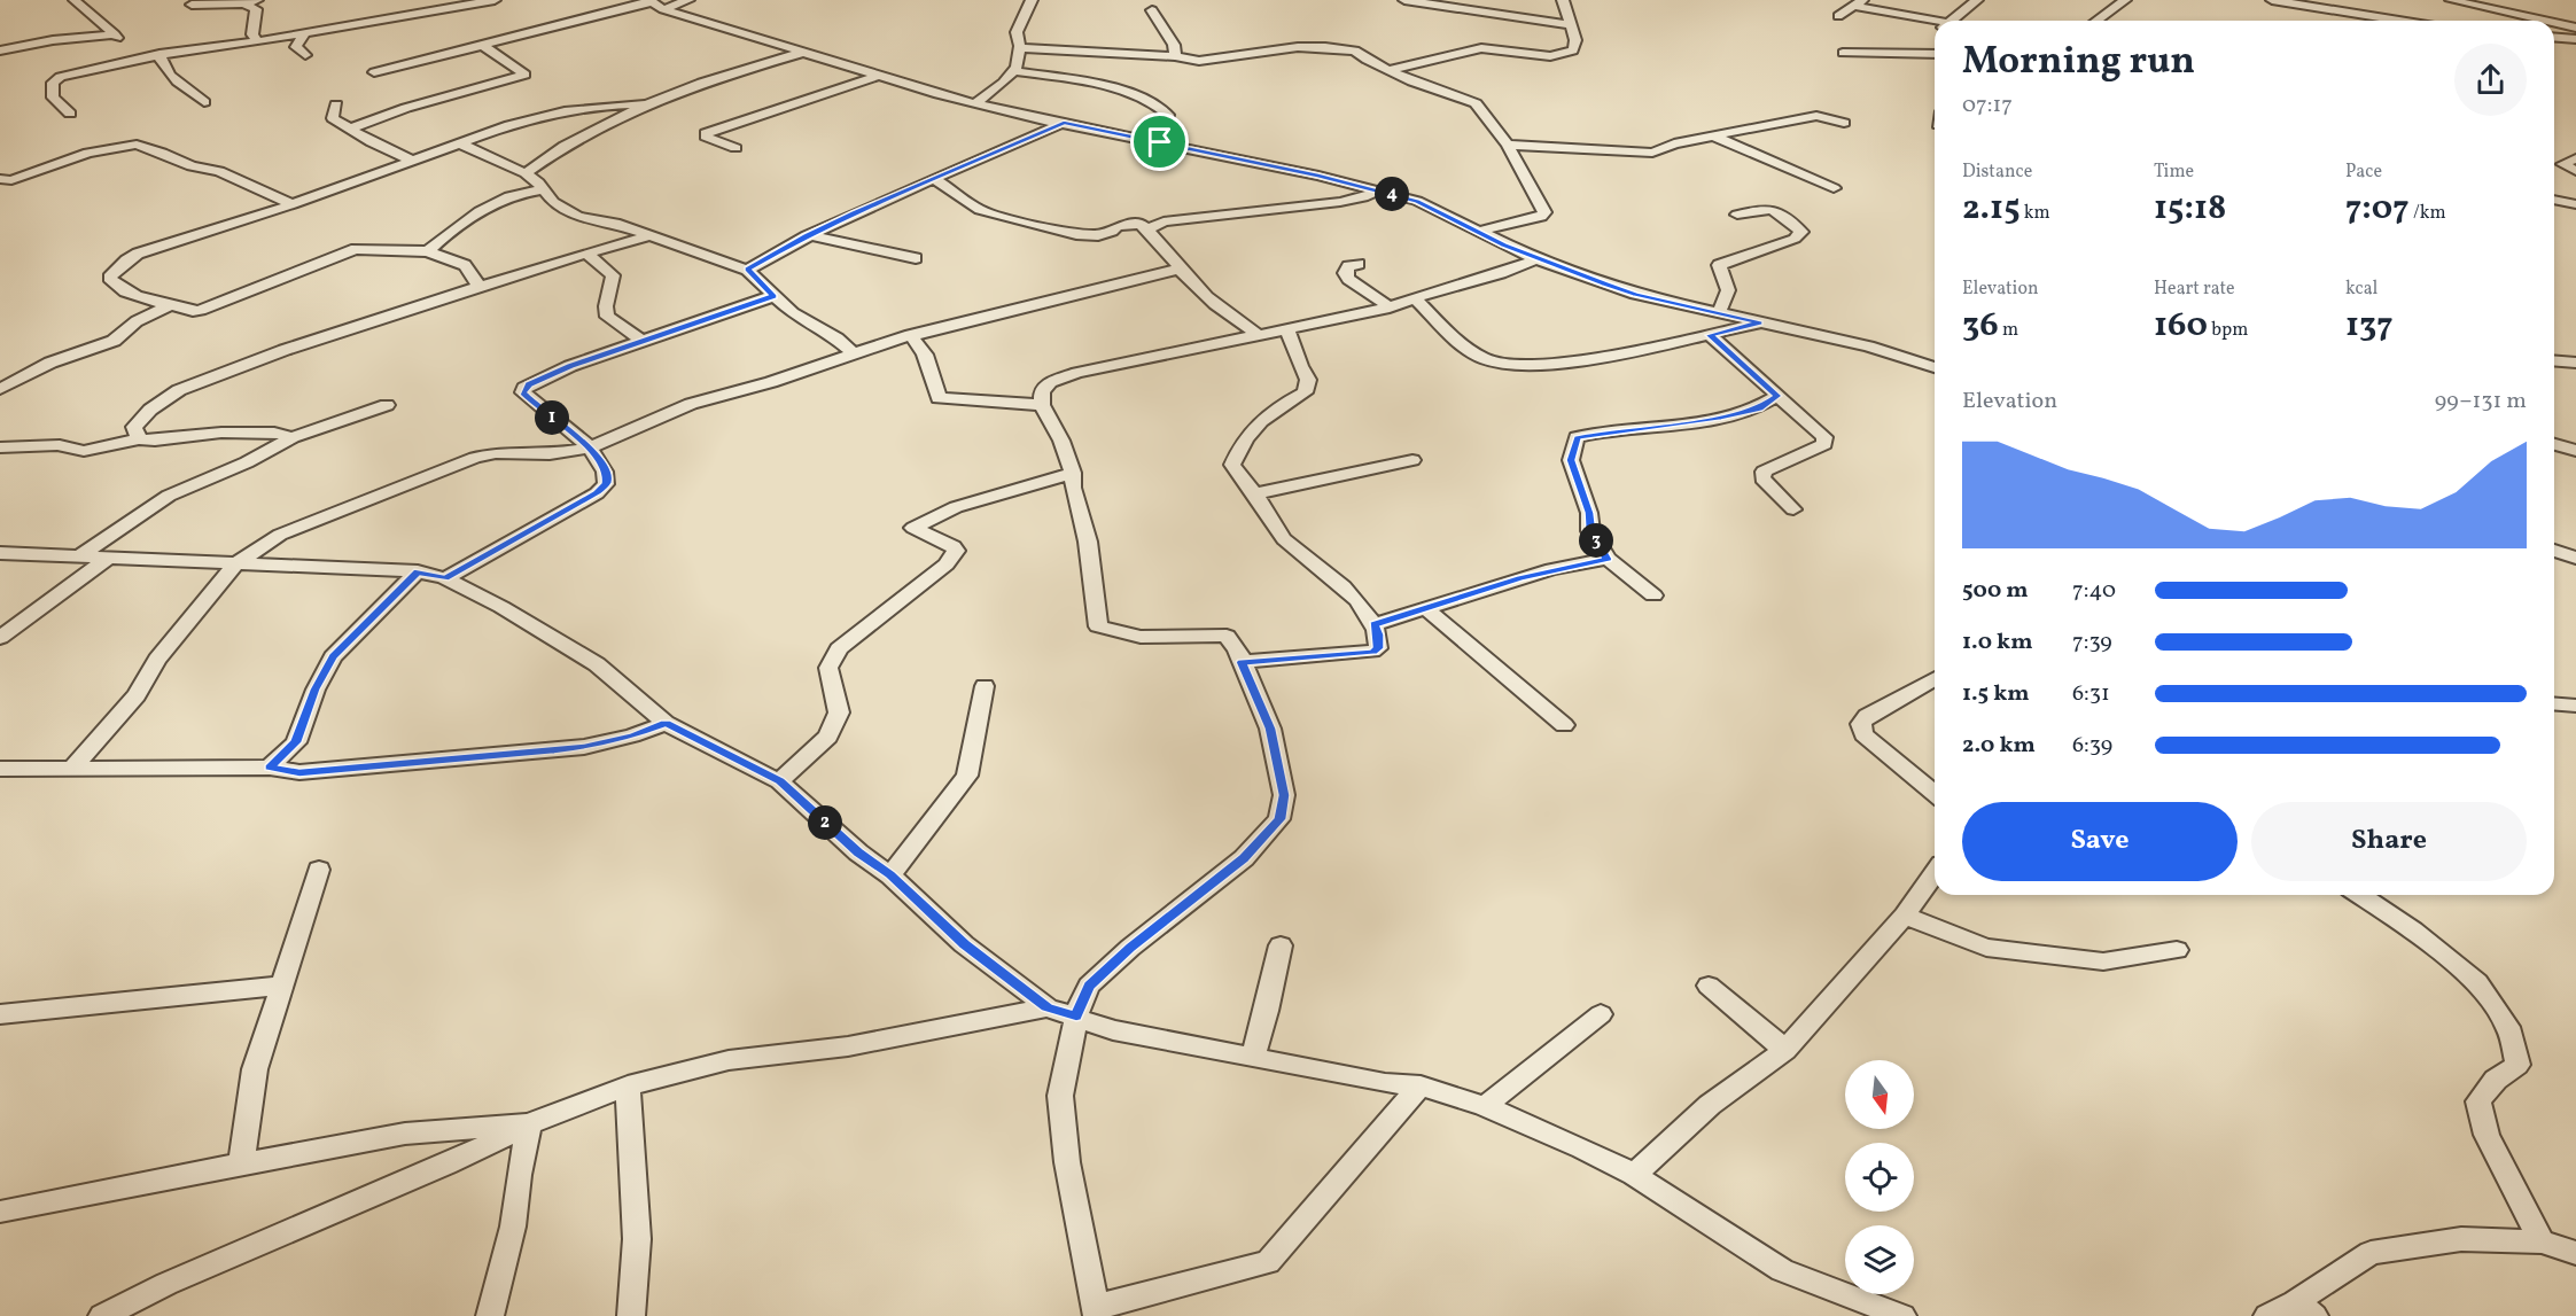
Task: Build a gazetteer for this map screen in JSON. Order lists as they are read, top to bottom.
{
  "north": "bottom",
  "page": {
    "heading": ["Morning run", "07:17"],
    "stats": [
      ["Distance", "2.15 km"],
      ["Time", "15:18"],
      ["Pace", "7:07 /km"],
      ["Elevation", "36 m"],
      ["Heart rate", "160 bpm"],
      ["kcal", "137"]
    ],
    "pins": [
      "4",
      "1",
      "3",
      "2"
    ],
    "chart": ["Elevation", "99–131 m"],
    "list": [
      {
        "name": "500 m",
        "note": "7:40"
      },
      {
        "name": "1.0 km",
        "note": "7:39"
      },
      {
        "name": "1.5 km",
        "note": "6:31"
      },
      {
        "name": "2.0 km",
        "note": "6:39"
      }
    ],
    "buttons": ["Save", "Share"]
  }
}
